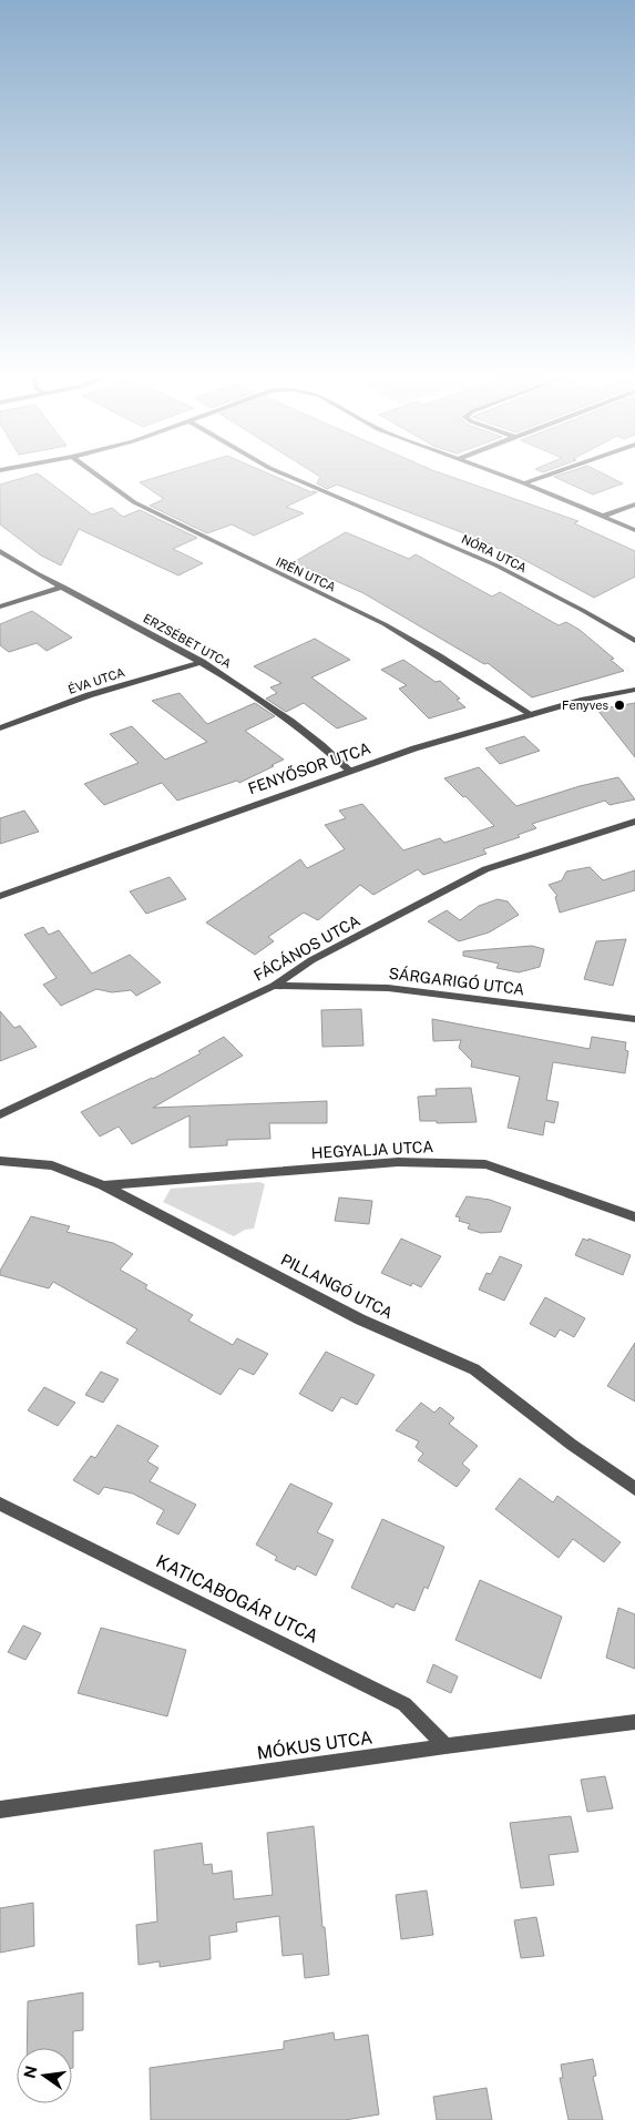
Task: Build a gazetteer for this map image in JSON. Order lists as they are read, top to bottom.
{
  "streets": {
    "street": [
      "NÓRA UTCA",
      "IRÉN UTCA",
      "ERZSÉBET UTCA",
      "ÉVA UTCA",
      "FENYŐSOR UTCA",
      "FÁCÁNOS UTCA",
      "SÁRGARIGÓ UTCA",
      "HEGYALJA UTCA",
      "PILLANGÓ UTCA",
      "KATICABOGÁR UTCA",
      "MÓKUS UTCA"
    ]
  },
  "crossings": [
    ["IRÉN UTCA", "FENYŐSOR UTCA"],
    ["ERZSÉBET UTCA", "ÉVA UTCA"],
    ["ERZSÉBET UTCA", "FENYŐSOR UTCA"],
    ["FÁCÁNOS UTCA", "SÁRGARIGÓ UTCA"],
    ["HEGYALJA UTCA", "PILLANGÓ UTCA"],
    ["KATICABOGÁR UTCA", "MÓKUS UTCA"]
  ],
  "places": ["Fenyves"],
  "north": "left"
}
